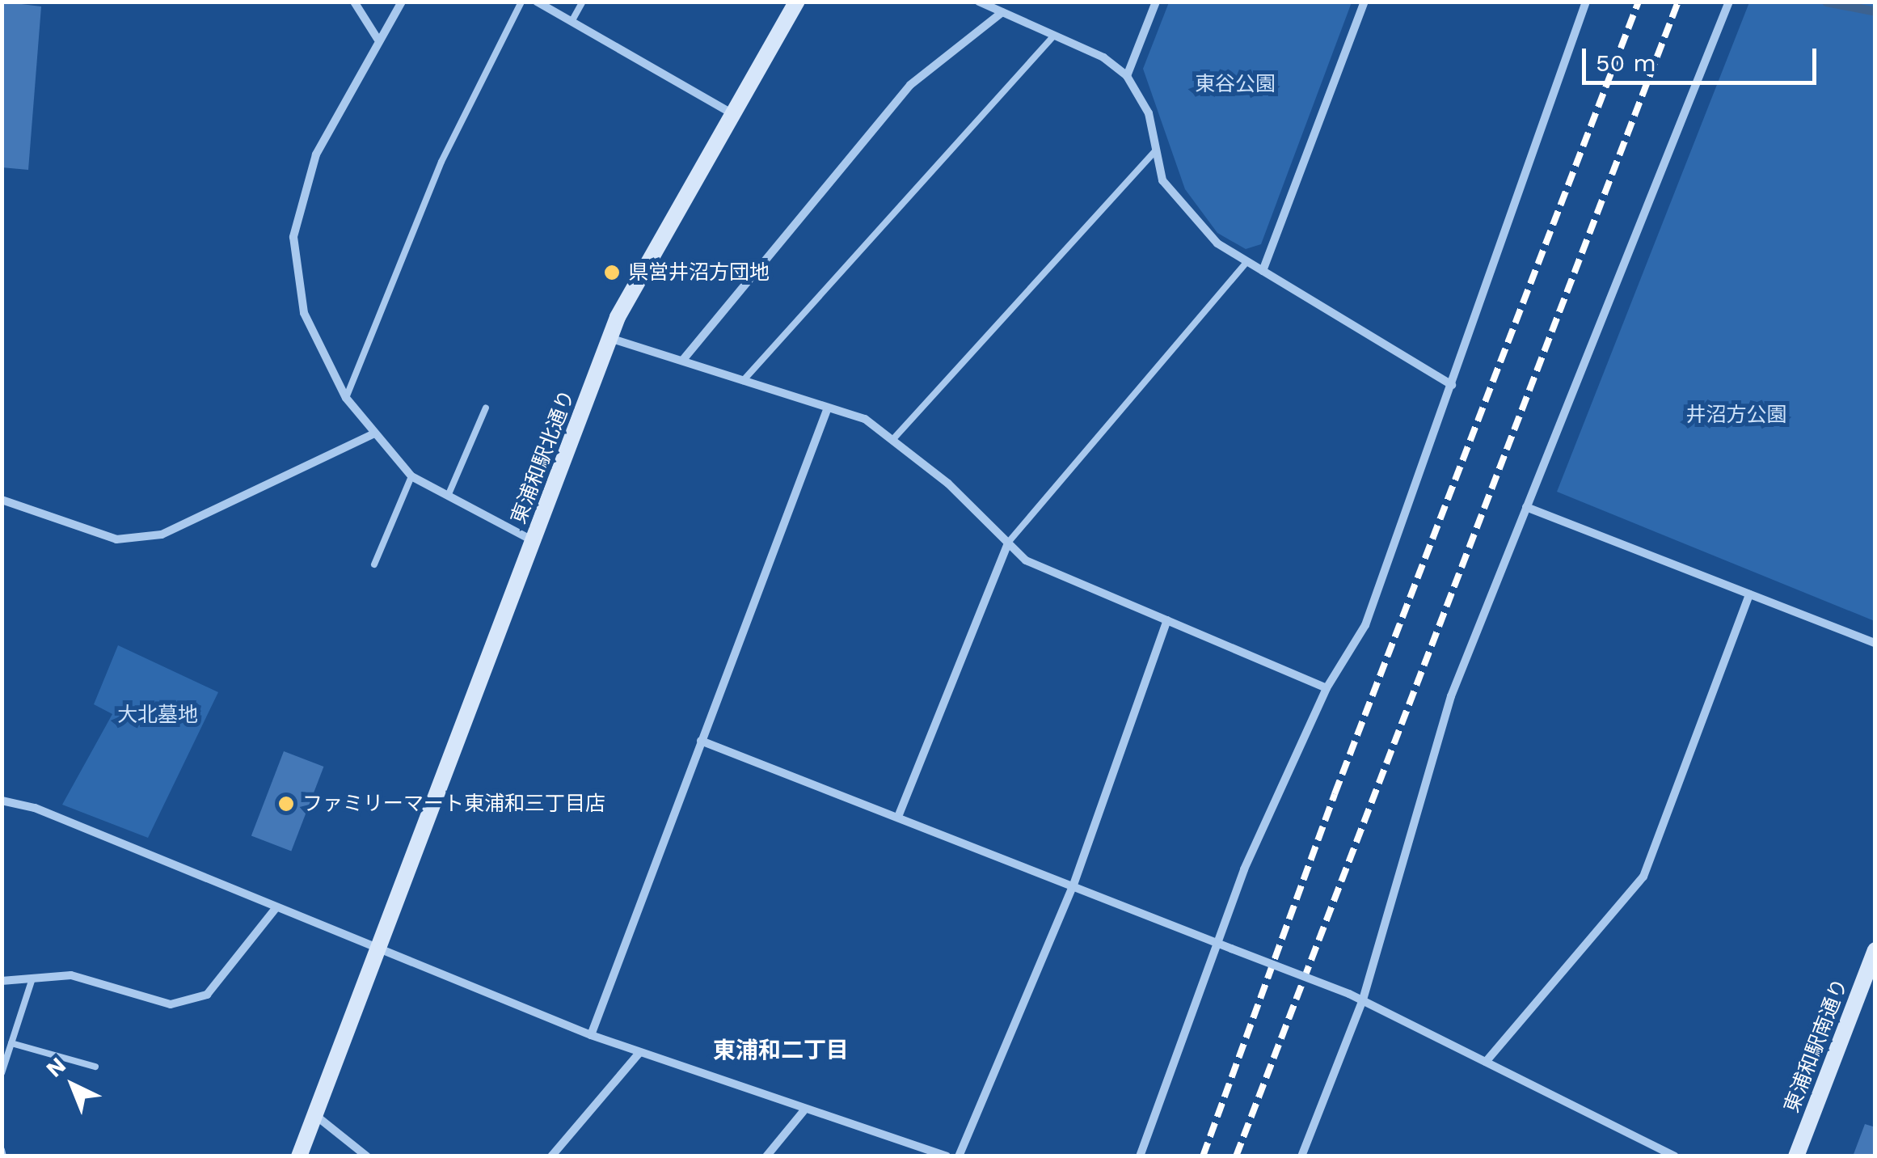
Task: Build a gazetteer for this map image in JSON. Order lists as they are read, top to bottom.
{
  "streets": {
    "street": ["東浦和駅北通り", "東浦和駅南通り"]
  },
  "districts": ["東浦和二丁目"],
  "parks": ["東谷公園", "井沼方公園", "大北墓地"],
  "places": ["県営井沼方団地", "ファミリーマート東浦和三丁目店"],
  "scale_bar": "50 m",
  "north": "top left"
}
